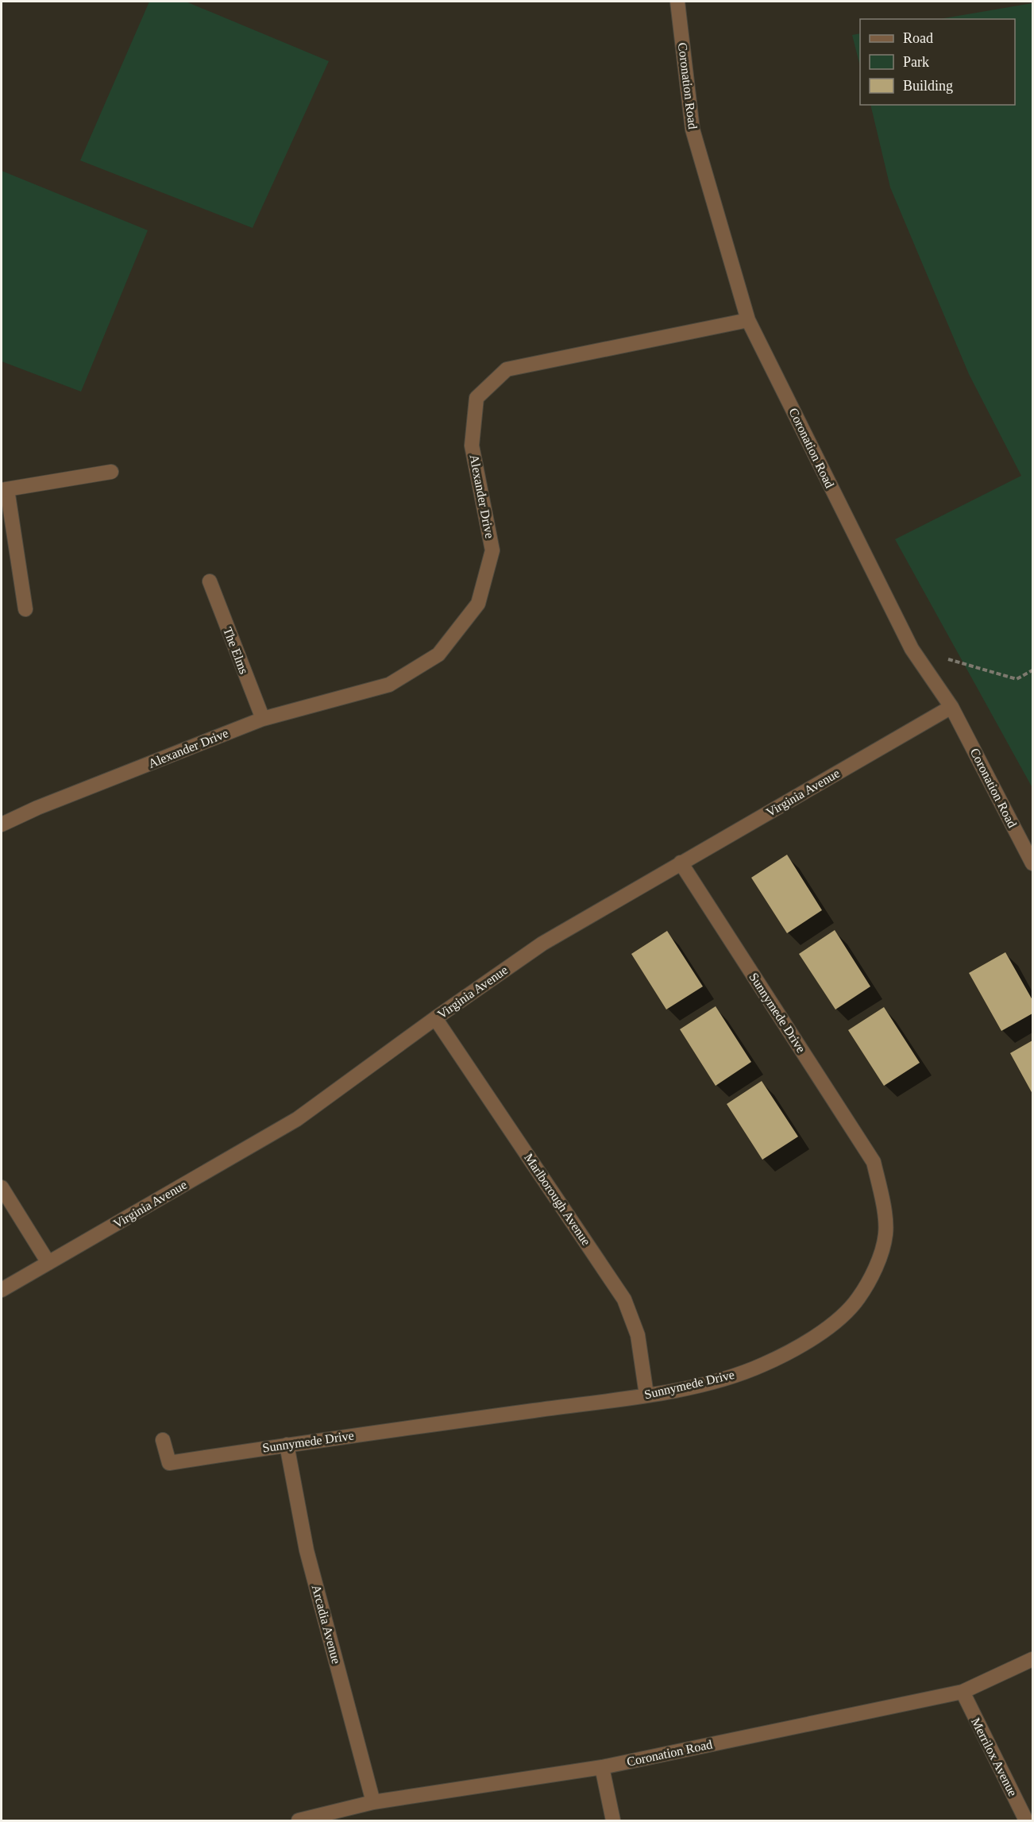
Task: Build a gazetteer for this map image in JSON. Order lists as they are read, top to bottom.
{
  "streets": {
    "street": [
      "Coronation Road",
      "Alexander Drive",
      "The Elms",
      "Virginia Avenue",
      "Sunnymede Drive",
      "Marlborough Avenue",
      "Arcadia Avenue",
      "Merrilox Avenue"
    ]
  },
  "crossings": [
    ["Coronation Road", "Alexander Drive"],
    ["Coronation Road", "Virginia Avenue"],
    ["Coronation Road", "Arcadia Avenue"],
    ["Coronation Road", "Merrilox Avenue"],
    ["Alexander Drive", "The Elms"],
    ["Virginia Avenue", "Sunnymede Drive"],
    ["Virginia Avenue", "Marlborough Avenue"],
    ["Sunnymede Drive", "Marlborough Avenue"],
    ["Sunnymede Drive", "Arcadia Avenue"]
  ],
  "legend": ["Road", "Park", "Building"]
}
